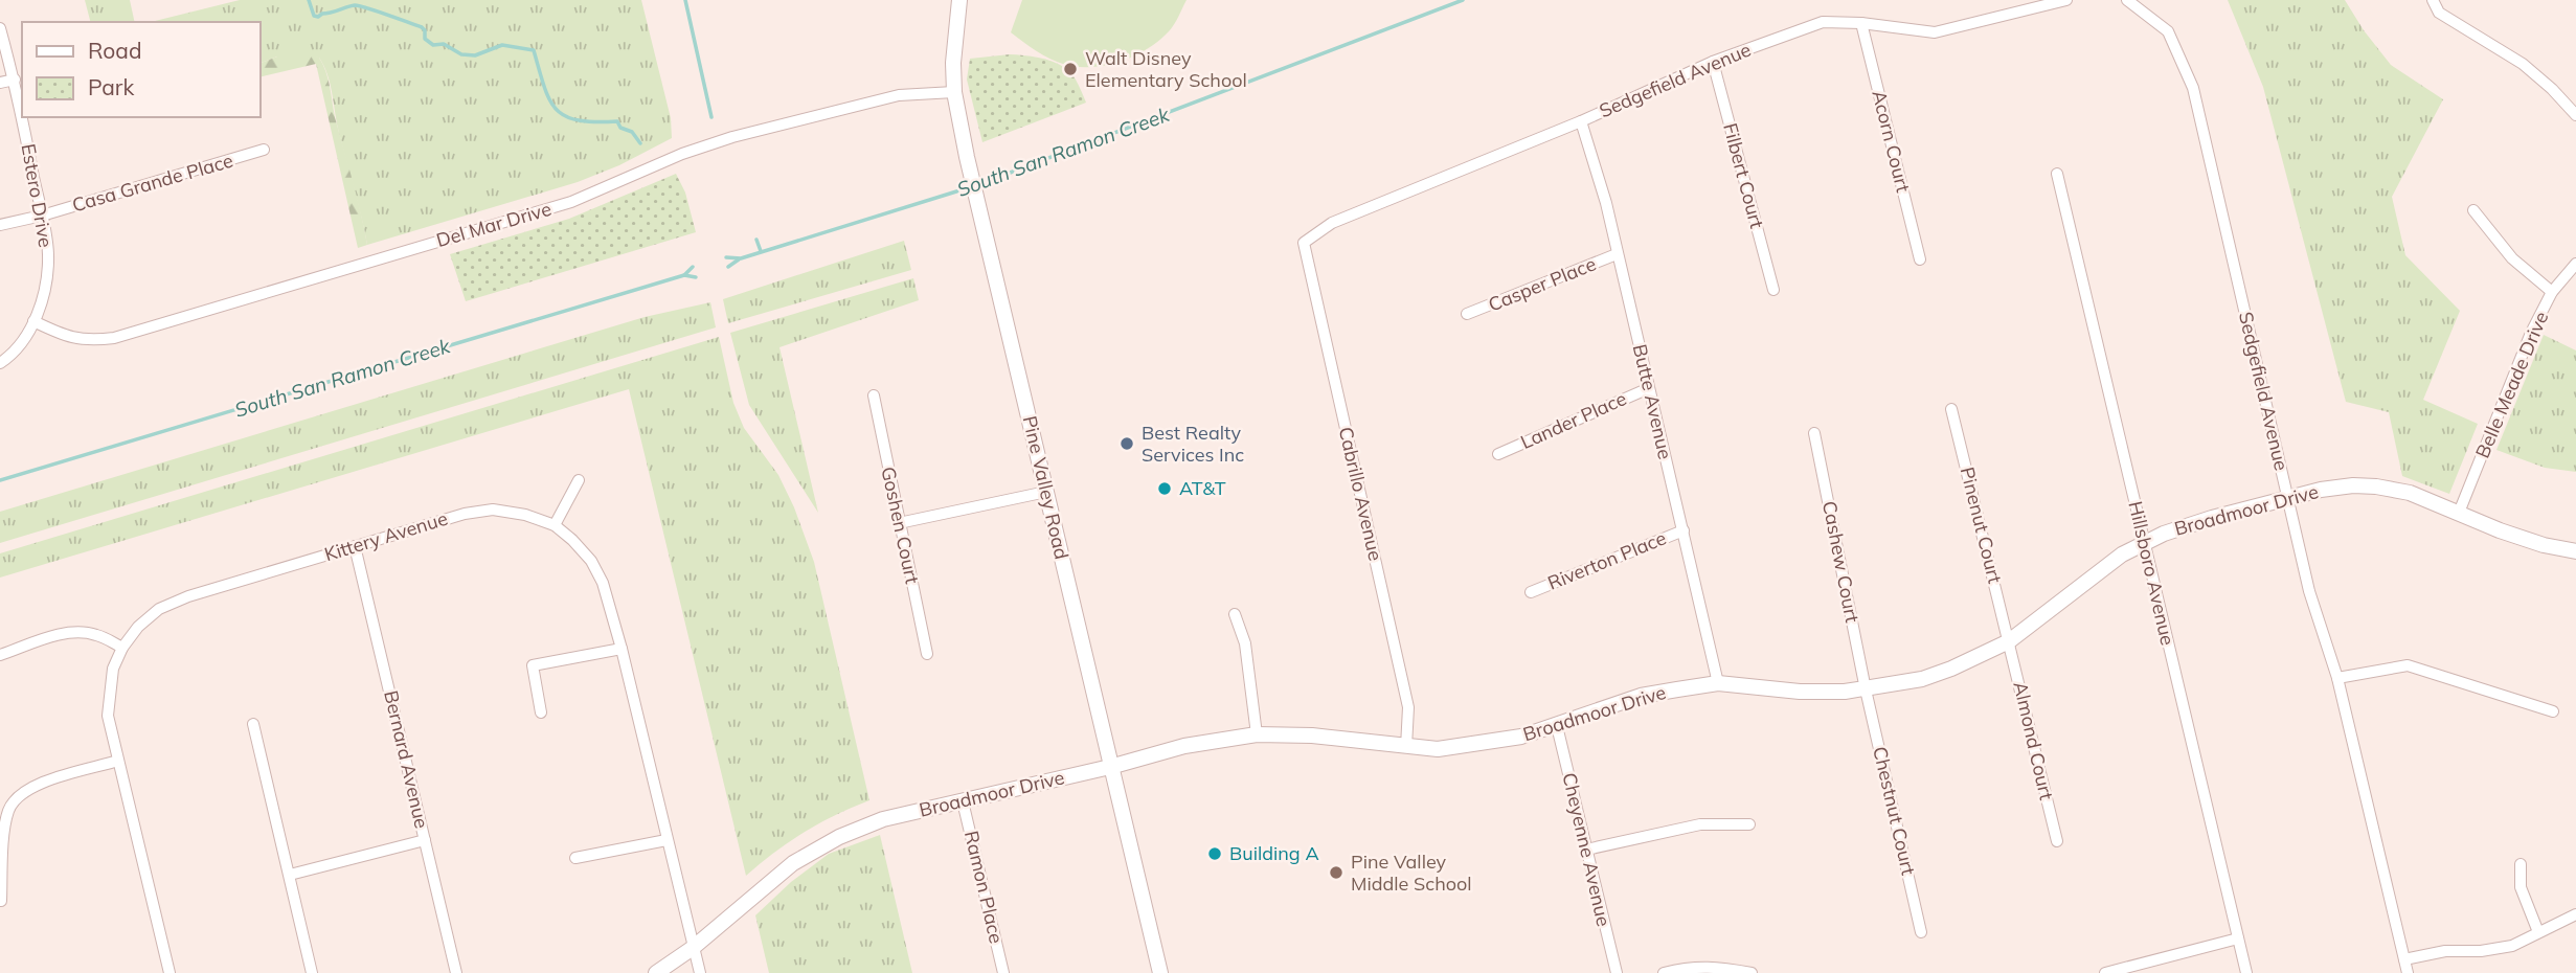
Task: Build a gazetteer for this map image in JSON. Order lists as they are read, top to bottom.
{
  "streets": {
    "street": [
      "Sedgefield Avenue",
      "Acorn Court",
      "Filbert Court",
      "Casa Grande Place",
      "Estero Drive",
      "Del Mar Drive",
      "Casper Place",
      "Belle Meade Drive",
      "Butte Avenue",
      "Lander Place",
      "Pine Valley Road",
      "Cabrillo Avenue",
      "Broadmoor Drive",
      "Goshen Court",
      "Pinenut Court",
      "Kittery Avenue",
      "Riverton Place",
      "Cashew Court",
      "Hillsboro Avenue",
      "Almond Court",
      "Bernard Avenue",
      "Chestnut Court",
      "Cheyenne Avenue",
      "Ramon Place"
    ]
  },
  "crossings": [
    ["Sedgefield Avenue", "Acorn Court"],
    ["Sedgefield Avenue", "Filbert Court"],
    ["Sedgefield Avenue", "Butte Avenue"],
    ["Sedgefield Avenue", "Cabrillo Avenue"],
    ["Sedgefield Avenue", "Broadmoor Drive"],
    ["Casa Grande Place", "Estero Drive"],
    ["Estero Drive", "Del Mar Drive"],
    ["Del Mar Drive", "Pine Valley Road"],
    ["Casper Place", "Butte Avenue"],
    ["Belle Meade Drive", "Broadmoor Drive"],
    ["Butte Avenue", "Lander Place"],
    ["Butte Avenue", "Broadmoor Drive"],
    ["Butte Avenue", "Riverton Place"],
    ["Pine Valley Road", "Broadmoor Drive"],
    ["Cabrillo Avenue", "Broadmoor Drive"],
    ["Broadmoor Drive", "Pinenut Court"],
    ["Broadmoor Drive", "Kittery Avenue"],
    ["Broadmoor Drive", "Cashew Court"],
    ["Broadmoor Drive", "Hillsboro Avenue"],
    ["Broadmoor Drive", "Almond Court"],
    ["Broadmoor Drive", "Chestnut Court"],
    ["Broadmoor Drive", "Cheyenne Avenue"],
    ["Broadmoor Drive", "Ramon Place"],
    ["Pinenut Court", "Almond Court"],
    ["Kittery Avenue", "Bernard Avenue"],
    ["Cashew Court", "Chestnut Court"]
  ],
  "water": ["South San Ramon Creek"],
  "places": [
    "Walt Disney Elementary School",
    "Best Realty Services Inc",
    "AT&T",
    "Building A",
    "Pine Valley Middle School"
  ],
  "legend": ["Road", "Park"]
}
